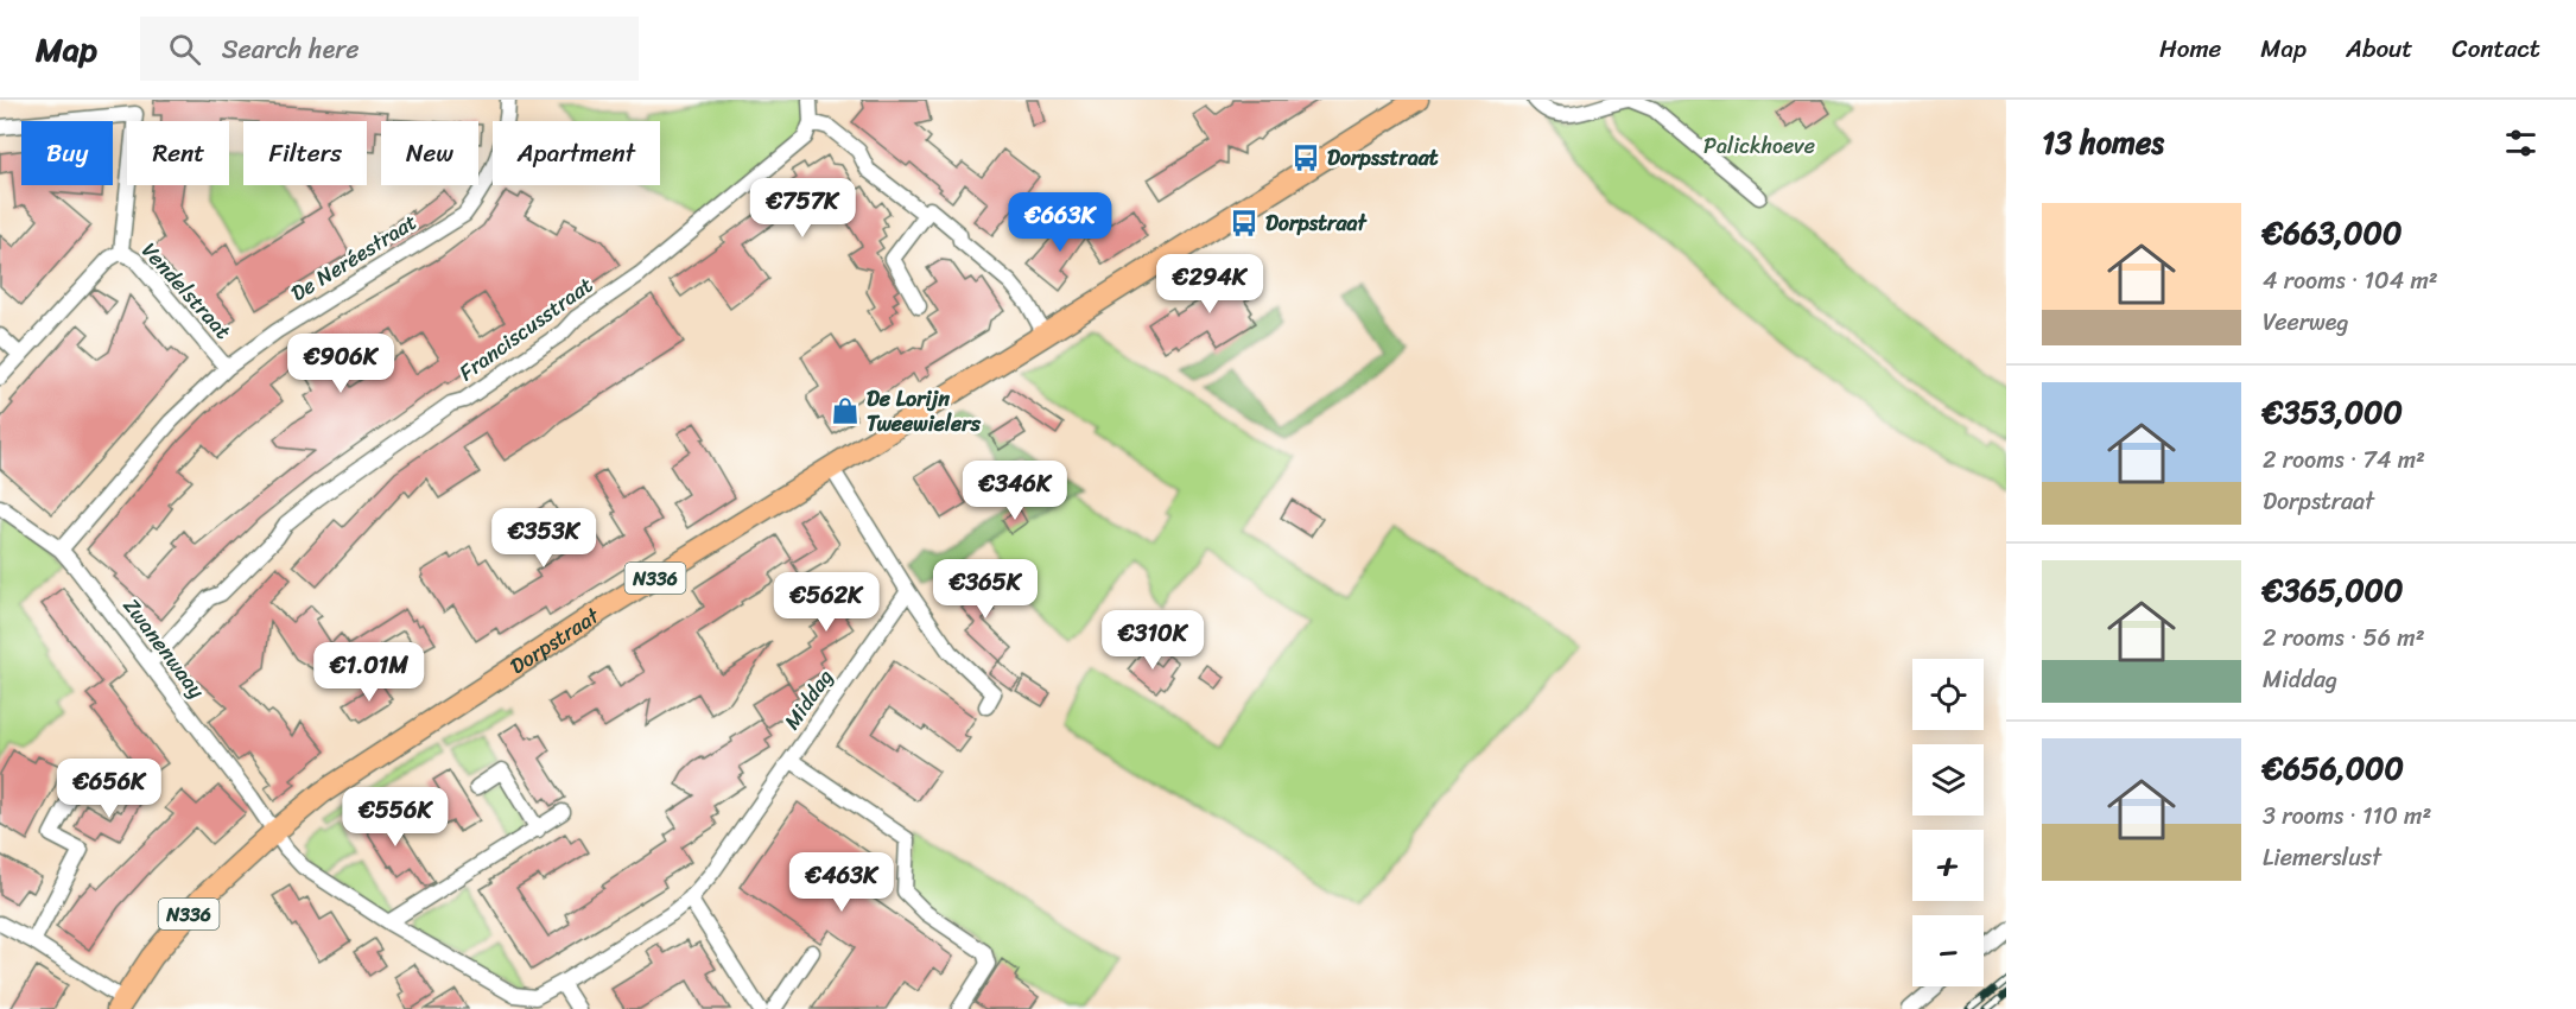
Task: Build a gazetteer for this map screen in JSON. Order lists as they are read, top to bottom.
{
  "streets": {
    "main road": ["N336", "Dorpstraat"],
    "street": [
      "De Neréestraat",
      "Vendelstraat",
      "Franciscusstraat",
      "Zwanenwaay",
      "Middag"
    ]
  },
  "crossings": [
    ["De Neréestraat", "Vendelstraat"],
    ["De Neréestraat", "Zwanenwaay"],
    ["Franciscusstraat", "Zwanenwaay"],
    ["N336", "Dorpstraat"],
    ["Dorpstraat", "Zwanenwaay"],
    ["Dorpstraat", "Middag"],
    ["Zwanenwaay", "Middag"]
  ],
  "parks": ["Palickhoeve"],
  "places": {
    "bus stop": ["Dorpsstraat", "Dorpstraat"],
    "shop": ["De Lorijn Tweewielers"]
  },
  "page": {
    "header": "Map",
    "search": "Search here",
    "nav": [
      "Home",
      "Map",
      "About",
      "Contact"
    ],
    "heading": "13 homes",
    "chip": [
      "Buy",
      "Rent",
      "Filters",
      "New",
      "Apartment"
    ],
    "price": [
      "€757K",
      "€663K",
      "€294K",
      "€906K",
      "€346K",
      "€353K",
      "€365K",
      "€562K",
      "€310K",
      "€1.01M",
      "€656K",
      "€556K",
      "€463K"
    ],
    "list": [
      {
        "name": "€663,000",
        "note": "4 rooms · 104 m² · Veerweg"
      },
      {
        "name": "€353,000",
        "note": "2 rooms · 74 m² · Dorpstraat"
      },
      {
        "name": "€365,000",
        "note": "2 rooms · 56 m² · Middag"
      },
      {
        "name": "€656,000",
        "note": "3 rooms · 110 m² · Liemerslust"
      }
    ],
    "map_buttons": ["+", "−"]
  }
}
